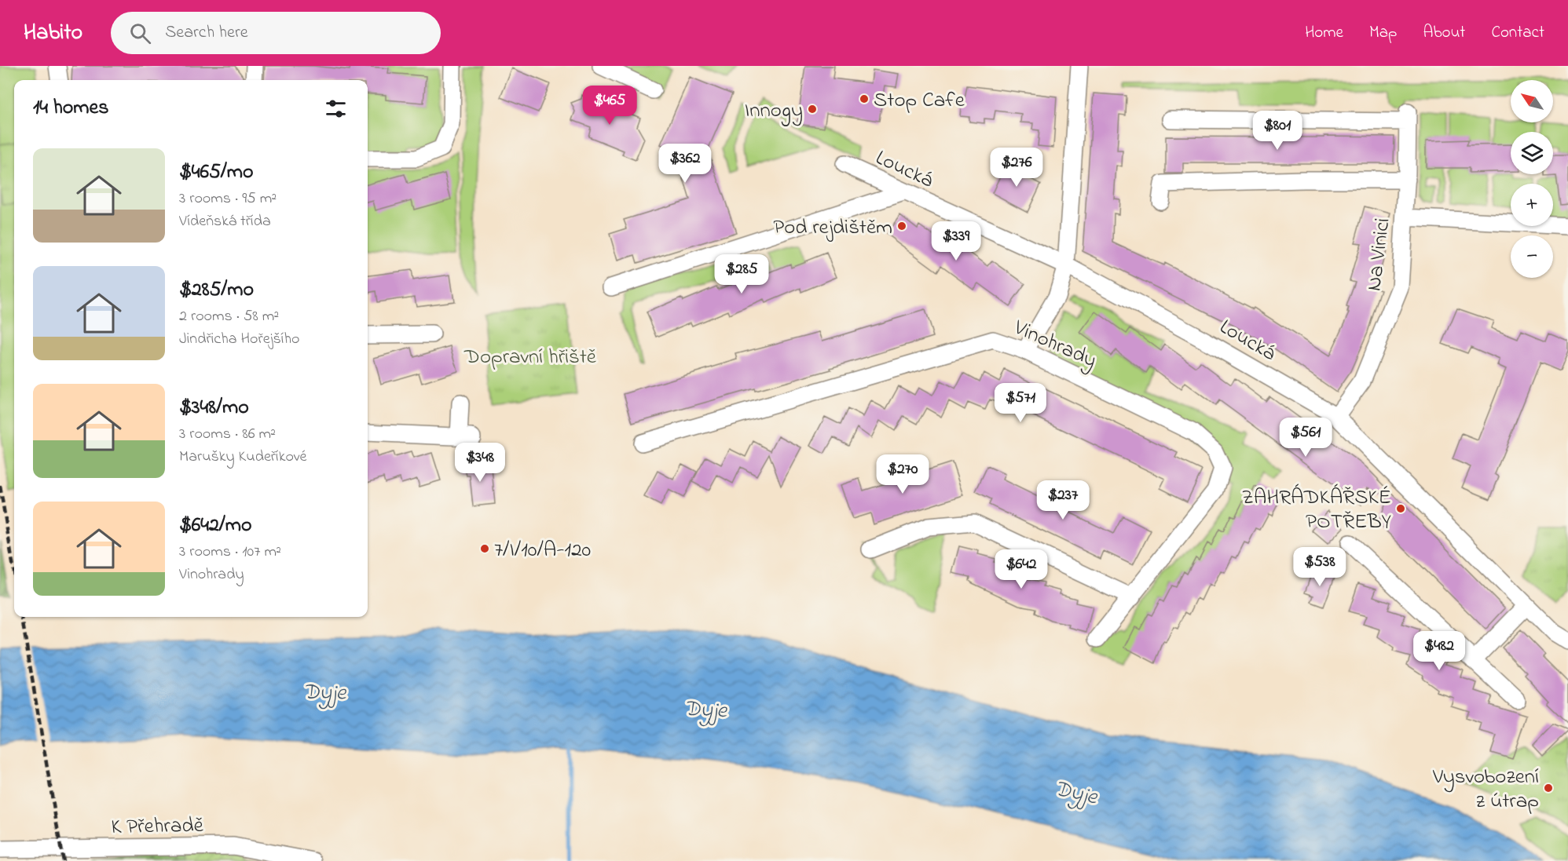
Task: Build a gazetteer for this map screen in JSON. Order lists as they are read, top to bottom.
{
  "streets": {
    "street": [
      "Loucká",
      "Na Vinici",
      "Vinohrady",
      "K Přehradě"
    ]
  },
  "crossings": [
    ["Loucká", "Na Vinici"]
  ],
  "water": ["Dyje"],
  "parks": ["Dopravní hřiště"],
  "places": [
    "Stop Cafe",
    "Innogy",
    "Pod rejdištěm",
    "ZAHRÁDKÁŘSKÉ POTŘEBY",
    "7/I/10/A-120",
    "Vysvobození z útrap"
  ],
  "north": "top left",
  "page": {
    "header": "Habito",
    "search": "Search here",
    "nav": [
      "Home",
      "Map",
      "About",
      "Contact"
    ],
    "map_buttons": ["+", "−"],
    "heading": "14 homes",
    "price": [
      "$465",
      "$801",
      "$362",
      "$276",
      "$339",
      "$285",
      "$571",
      "$561",
      "$348",
      "$270",
      "$237",
      "$538",
      "$642",
      "$482"
    ],
    "list": [
      {
        "name": "$465/mo",
        "note": "3 rooms · 95 m² · Vídeňská třída"
      },
      {
        "name": "$285/mo",
        "note": "2 rooms · 58 m² · Jindřicha Hořejšího"
      },
      {
        "name": "$348/mo",
        "note": "3 rooms · 86 m² · Marušky Kudeříkové"
      },
      {
        "name": "$642/mo",
        "note": "3 rooms · 107 m² · Vinohrady"
      }
    ]
  }
}
